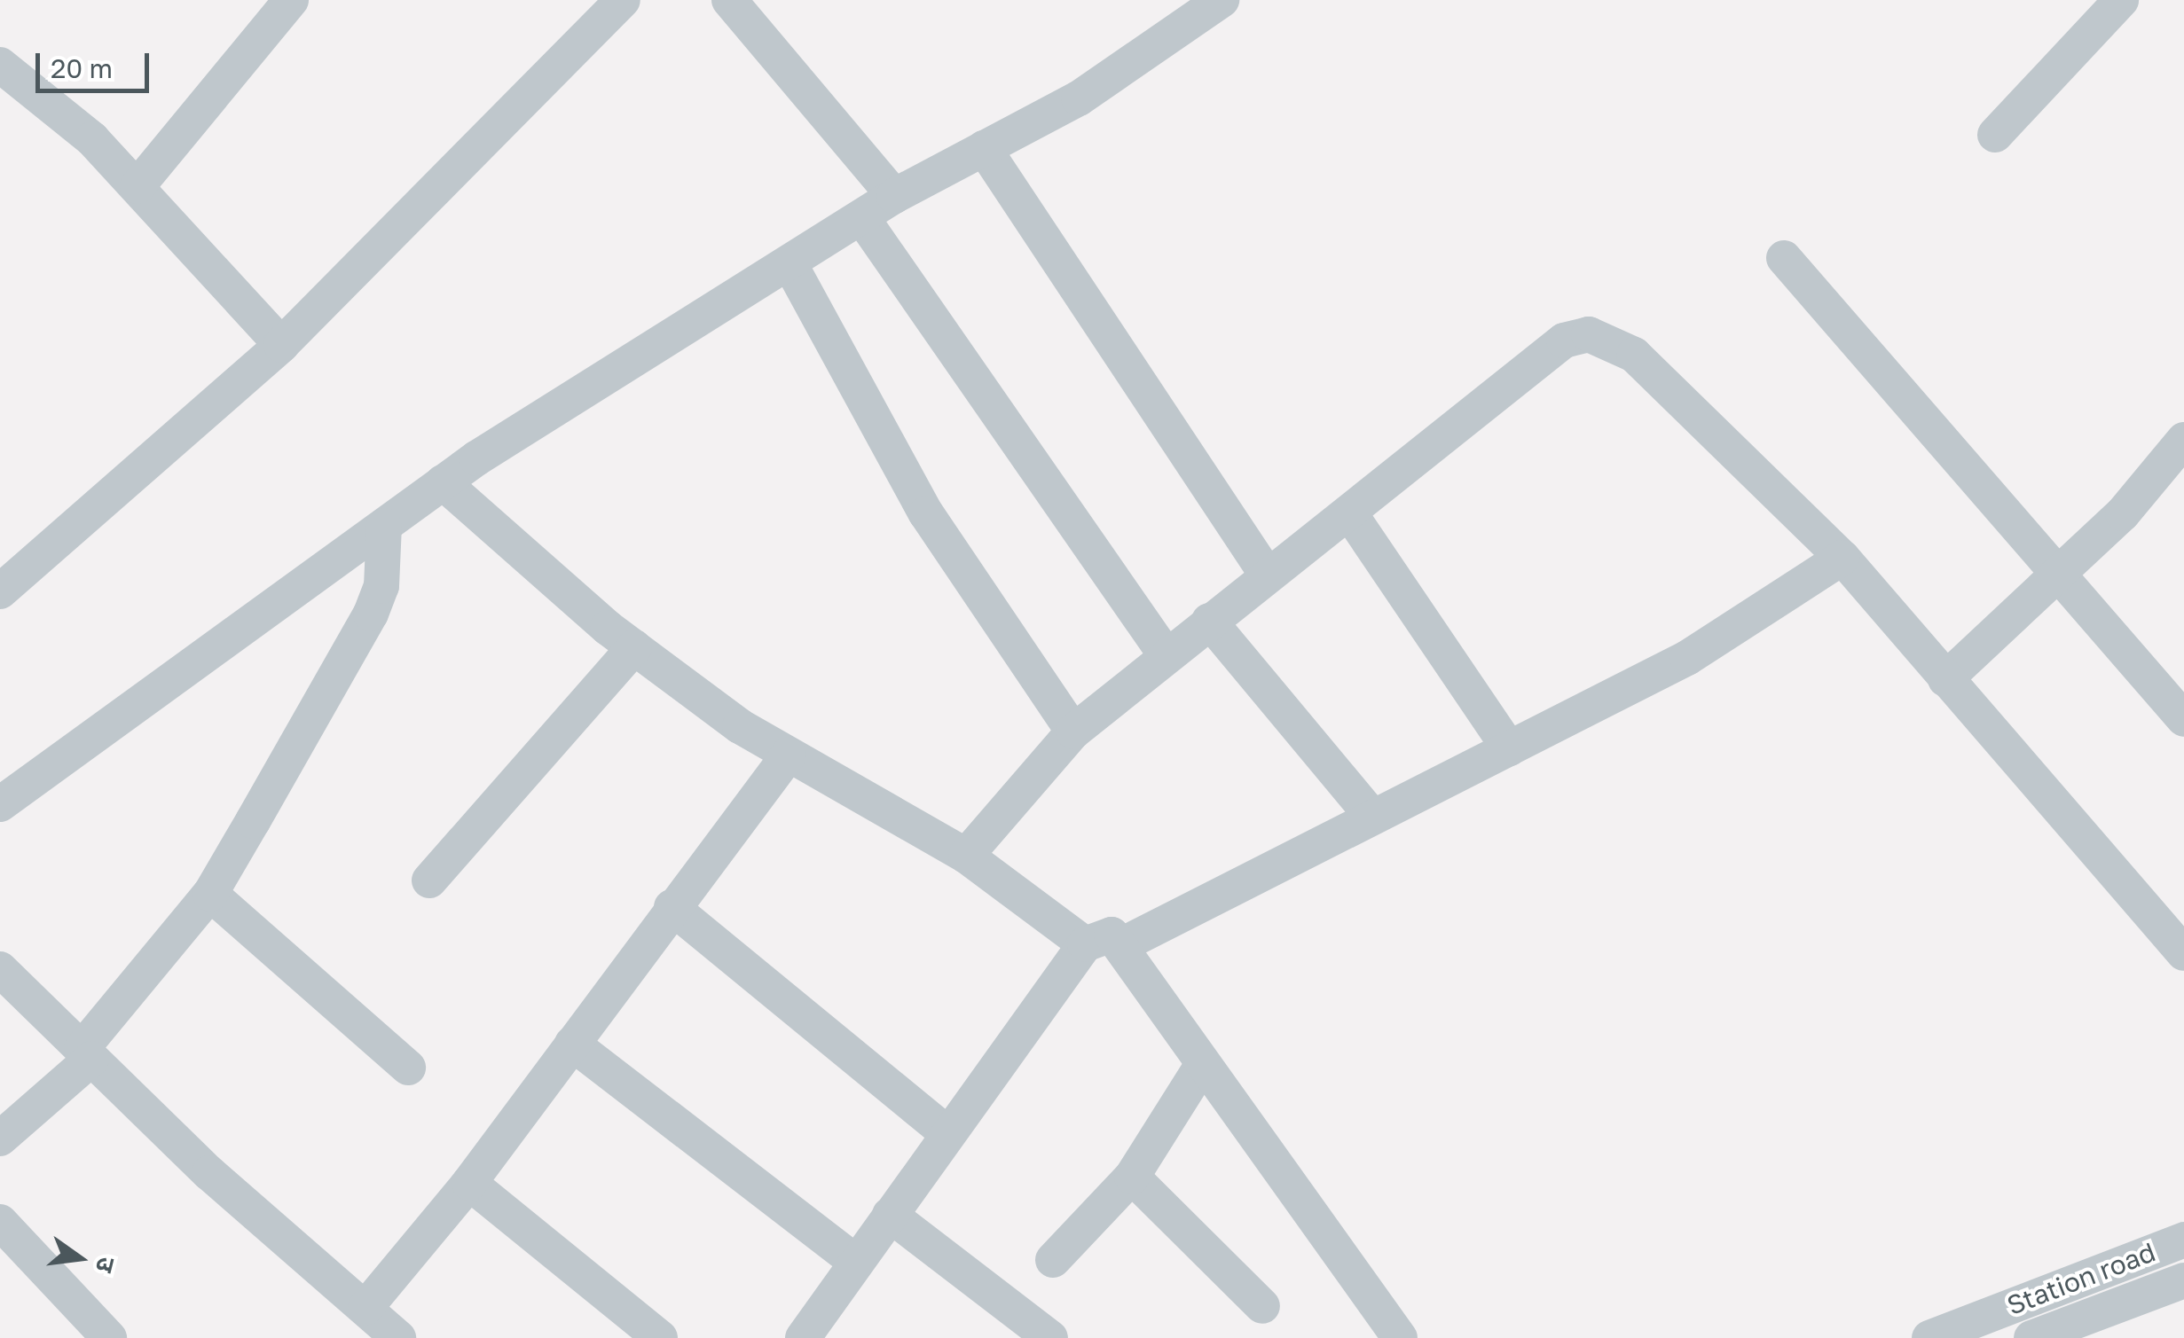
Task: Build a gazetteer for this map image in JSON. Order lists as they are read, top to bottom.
{
  "streets": {
    "street": ["Station road"]
  },
  "scale_bar": "20 m",
  "north": "right"
}
